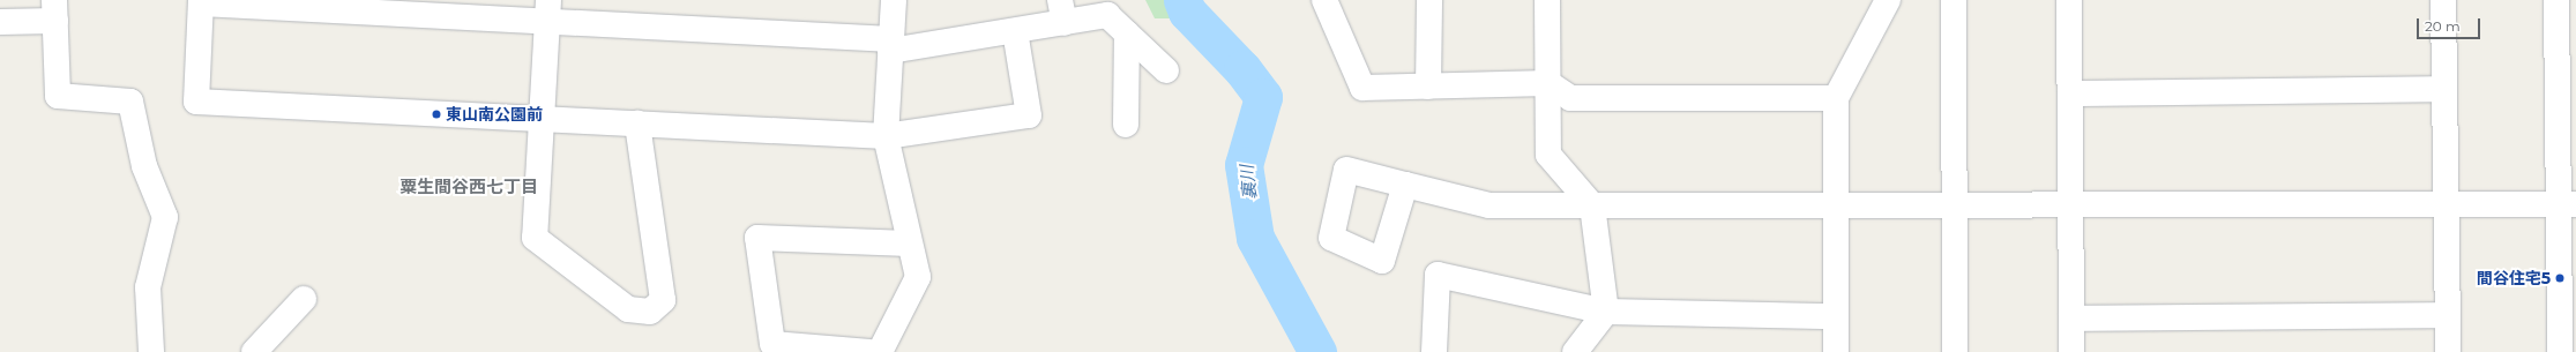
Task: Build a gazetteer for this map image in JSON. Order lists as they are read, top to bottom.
{
  "districts": ["粟生間谷西七丁目"],
  "water": ["裏川"],
  "places": ["東山南公園前", "間谷住宅5"],
  "scale_bar": "20 m"
}
